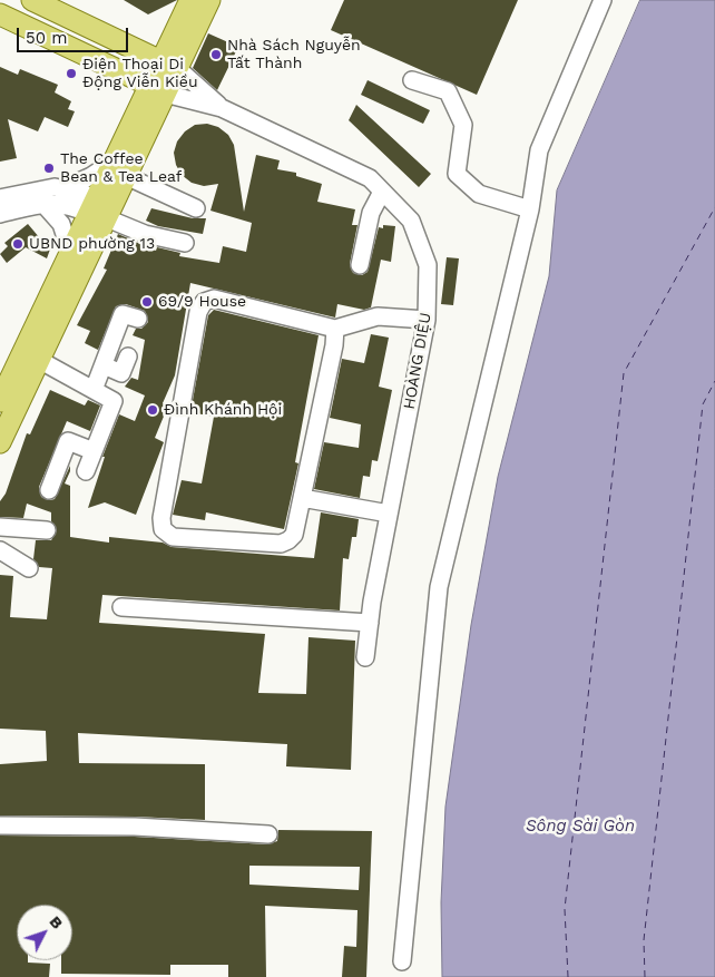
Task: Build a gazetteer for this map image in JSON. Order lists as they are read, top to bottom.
{
  "streets": {
    "main road": ["HOÀNG DIỆU"]
  },
  "water": ["Sông Sài Gòn"],
  "places": [
    "Nhà Sách Nguyễn Tất Thành",
    "Điện Thoại Di Động Viễn Kiều",
    "The Coffee Bean & Tea Leaf",
    "UBND phường 13",
    "69/9 House",
    "Đình Khánh Hội"
  ],
  "scale_bar": "50 m",
  "north": "top right"
}
